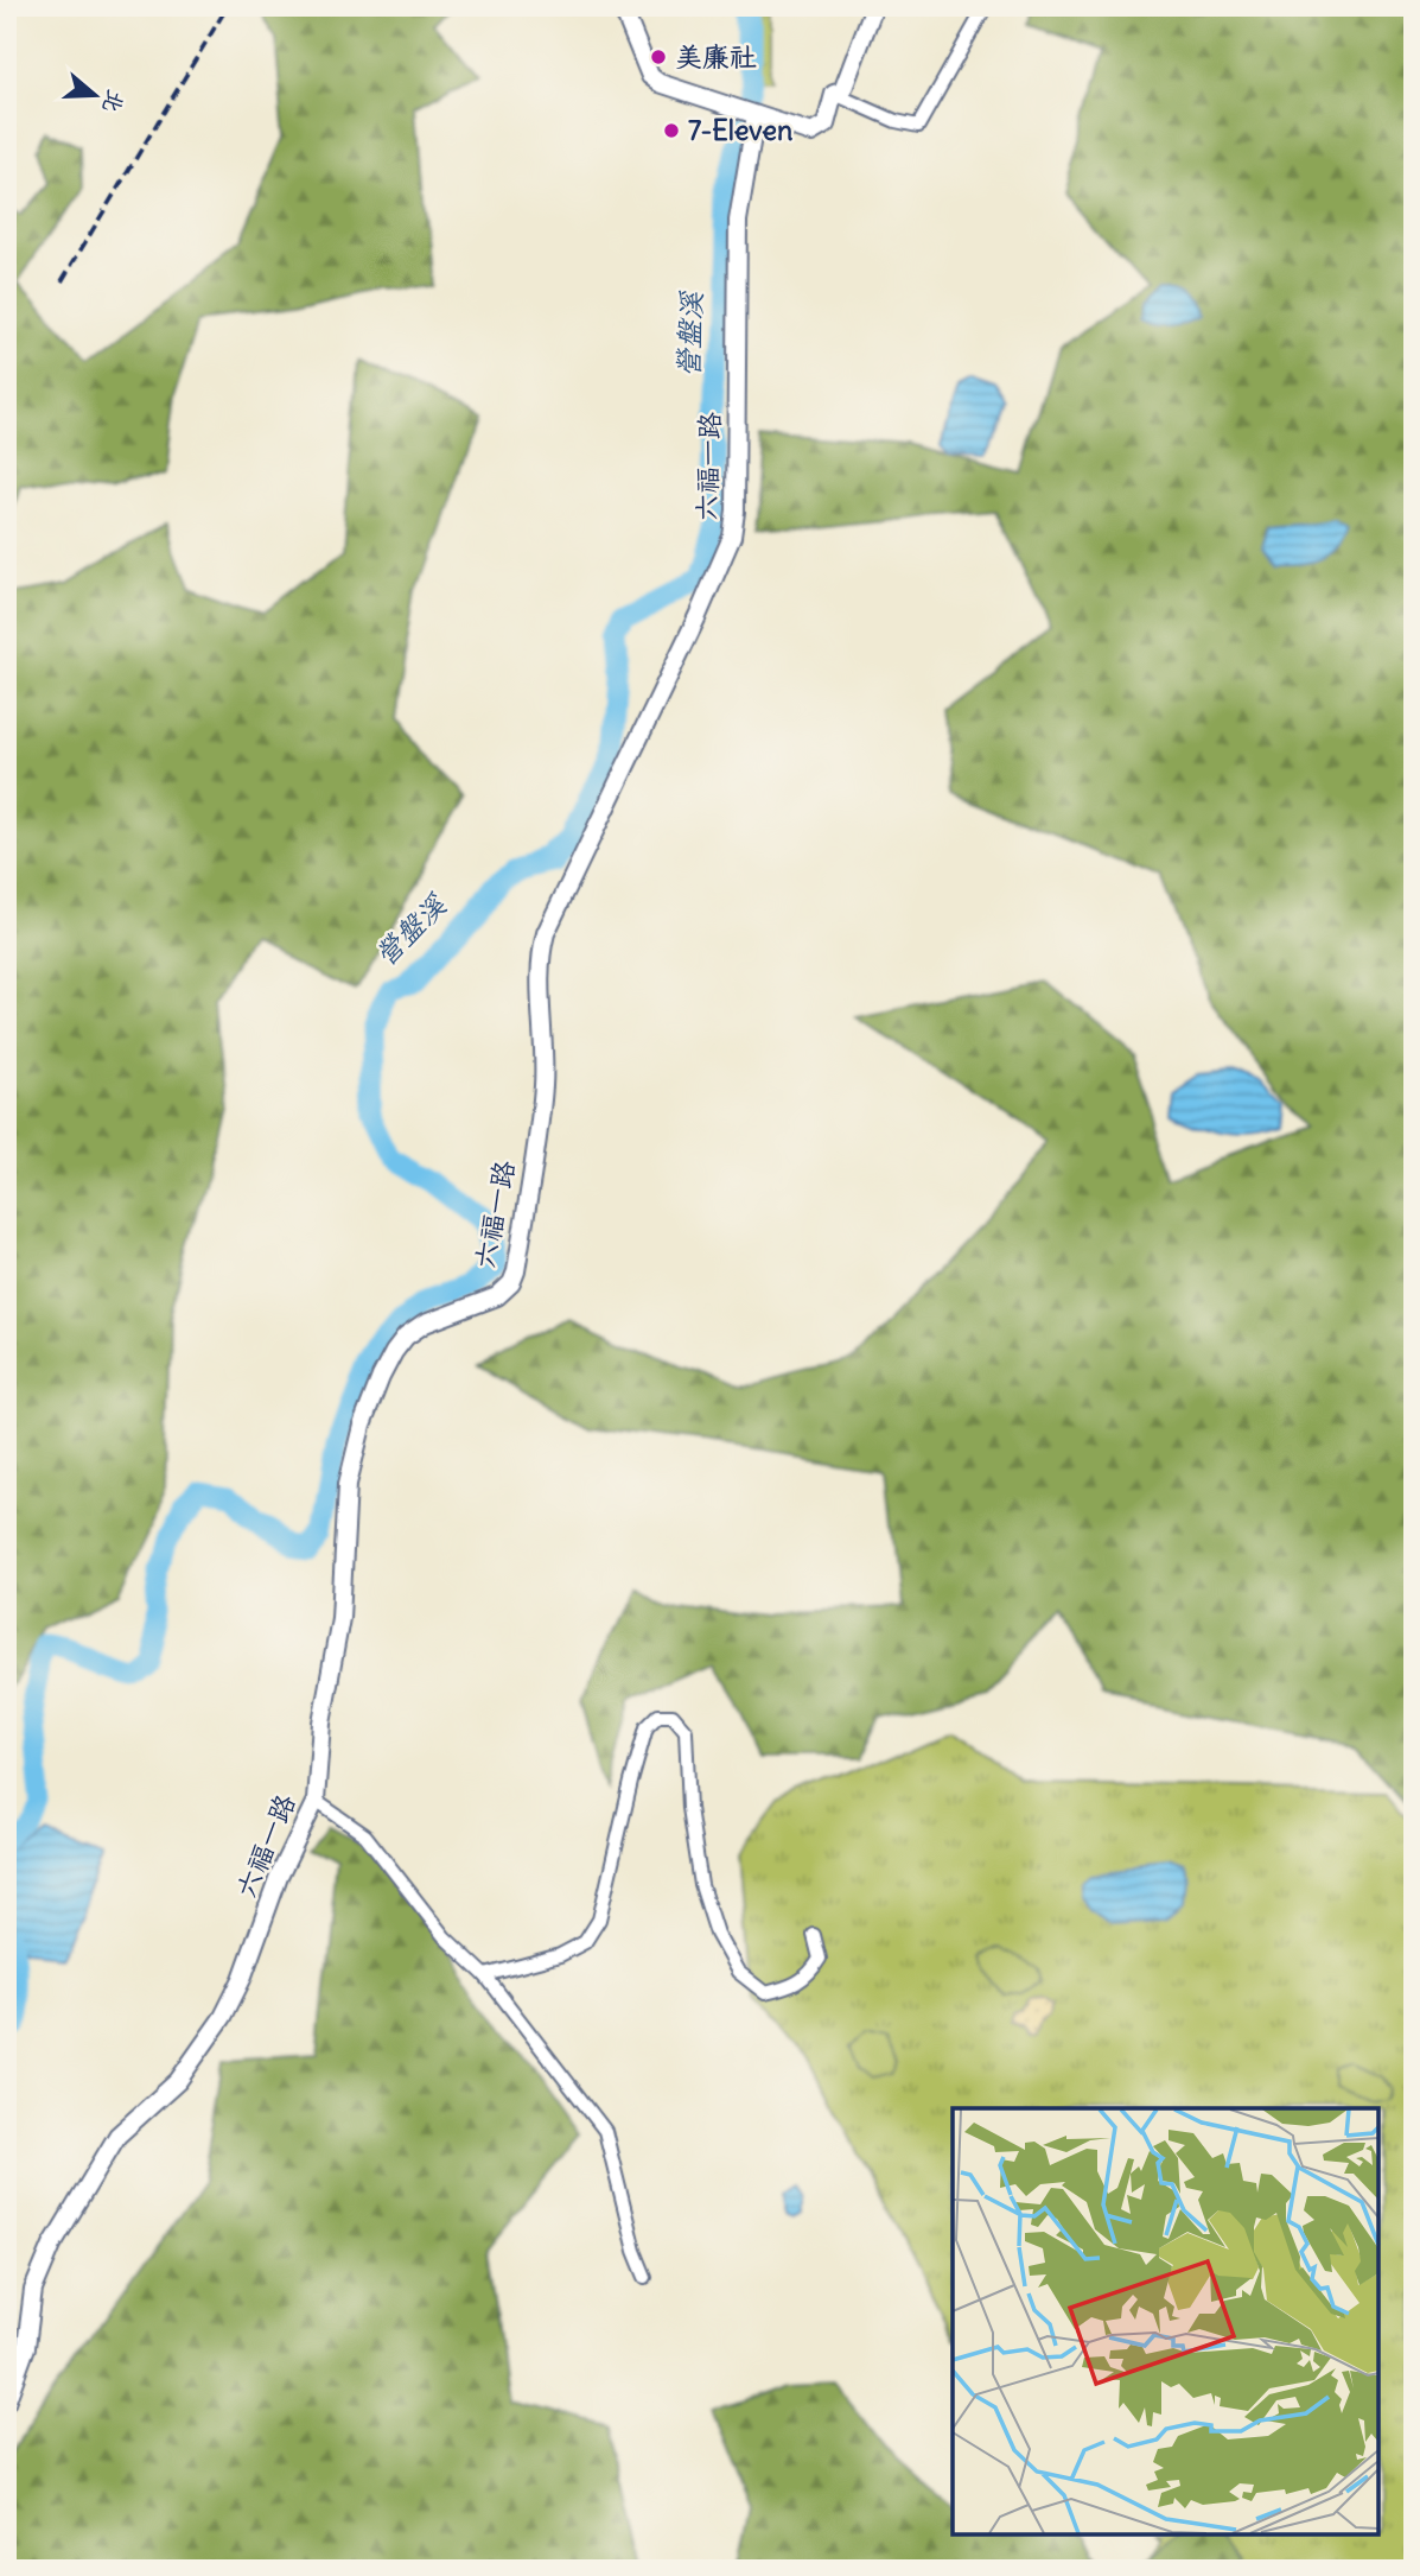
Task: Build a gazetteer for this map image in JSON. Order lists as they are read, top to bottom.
{
  "streets": {
    "street": ["六福一路"]
  },
  "water": ["營盤溪"],
  "places": ["美廉社", "7-Eleven"],
  "north": "right"
}
